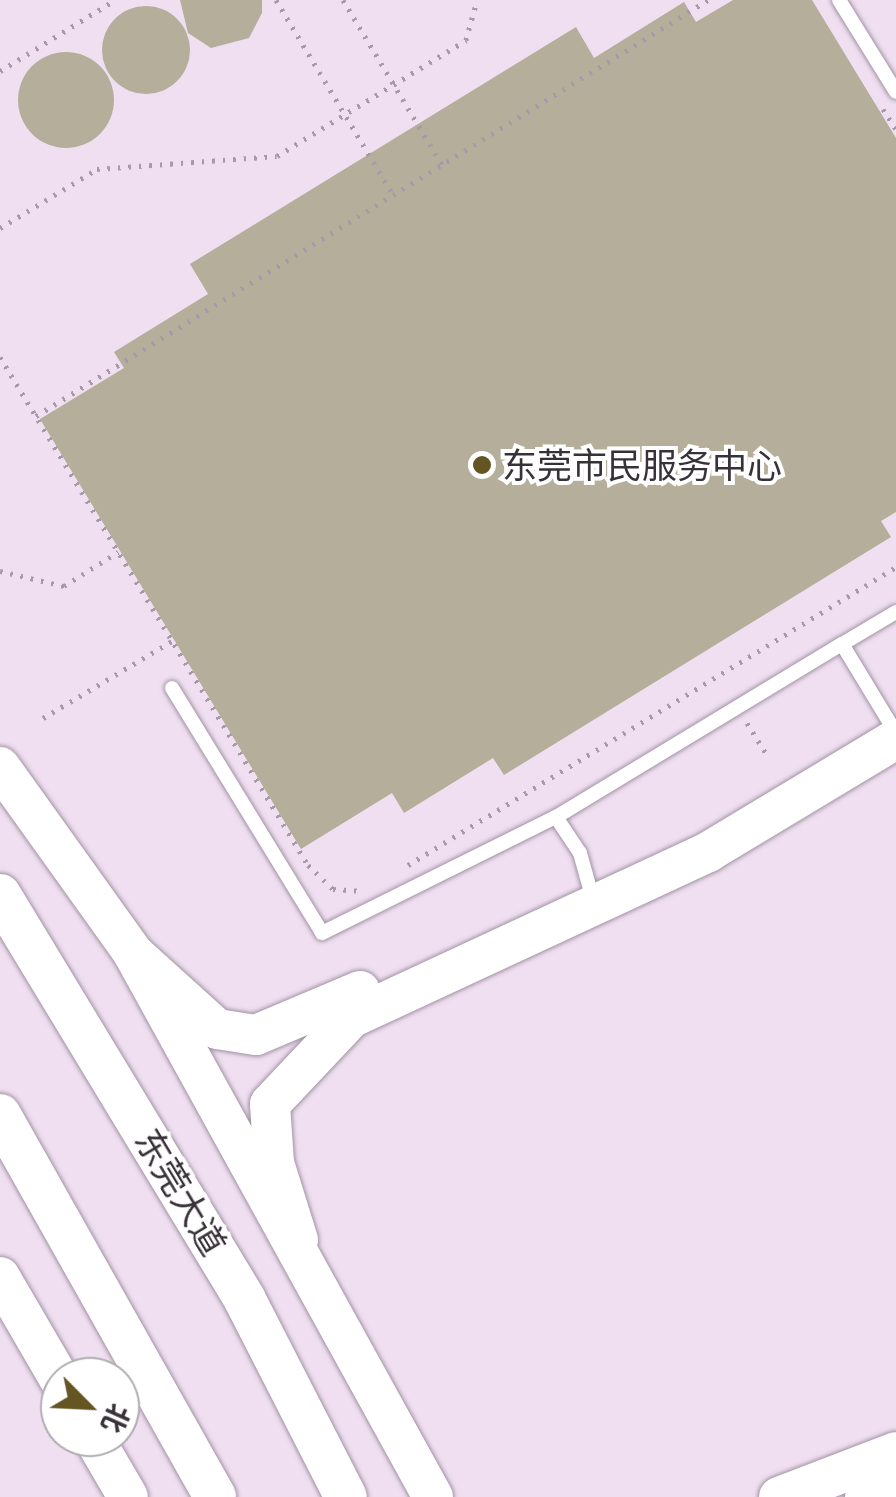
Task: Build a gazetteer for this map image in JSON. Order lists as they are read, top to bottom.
{
  "streets": {
    "main road": ["东莞大道"]
  },
  "places": ["东莞市民服务中心"],
  "north": "bottom right"
}
